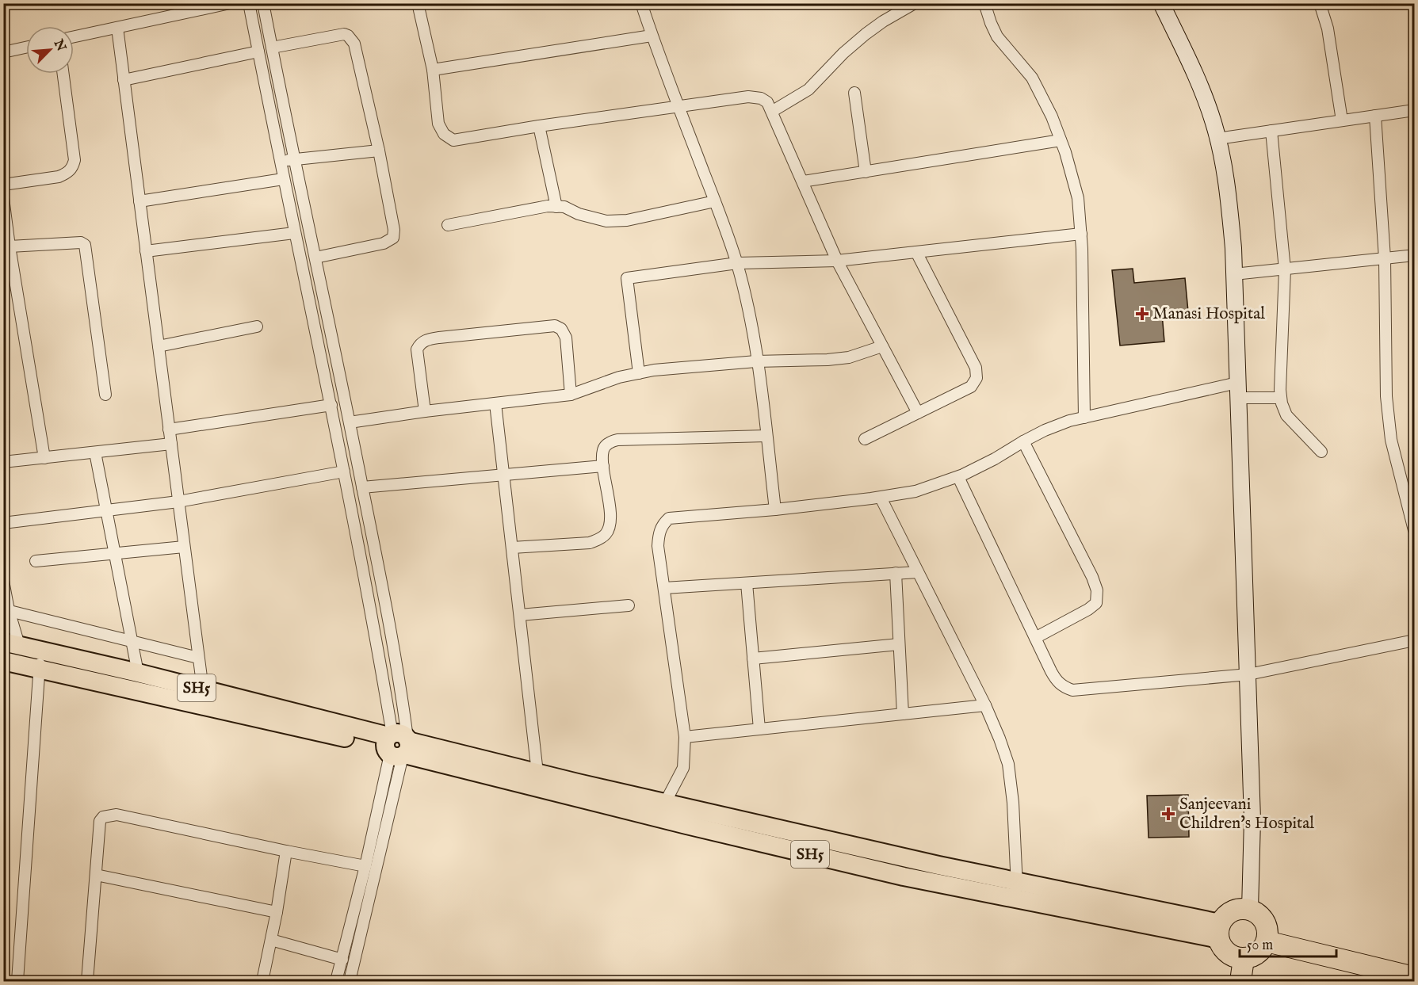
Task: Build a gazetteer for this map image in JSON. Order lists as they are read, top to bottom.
{
  "streets": {
    "main road": ["SH5"]
  },
  "places": {
    "health": ["Manasi Hospital", "Sanjeevani Children's Hospital"]
  },
  "scale_bar": "50 m",
  "north": "top right"
}
